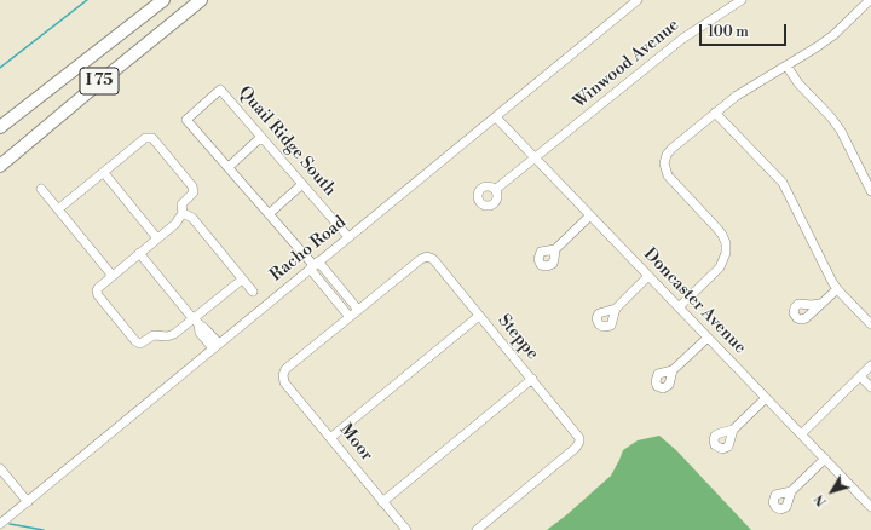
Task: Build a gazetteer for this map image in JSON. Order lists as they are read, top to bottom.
{
  "streets": {
    "highway": ["I 75"],
    "street": [
      "Winwood Avenue",
      "Quail Ridge South",
      "Racho Road",
      "Doncaster Avenue",
      "Steppe",
      "Moor"
    ]
  },
  "crossings": [
    ["Winwood Avenue", "Doncaster Avenue"],
    ["Quail Ridge South", "Racho Road"],
    ["Racho Road", "Doncaster Avenue"]
  ],
  "scale_bar": "100 m",
  "north": "bottom left"
}
